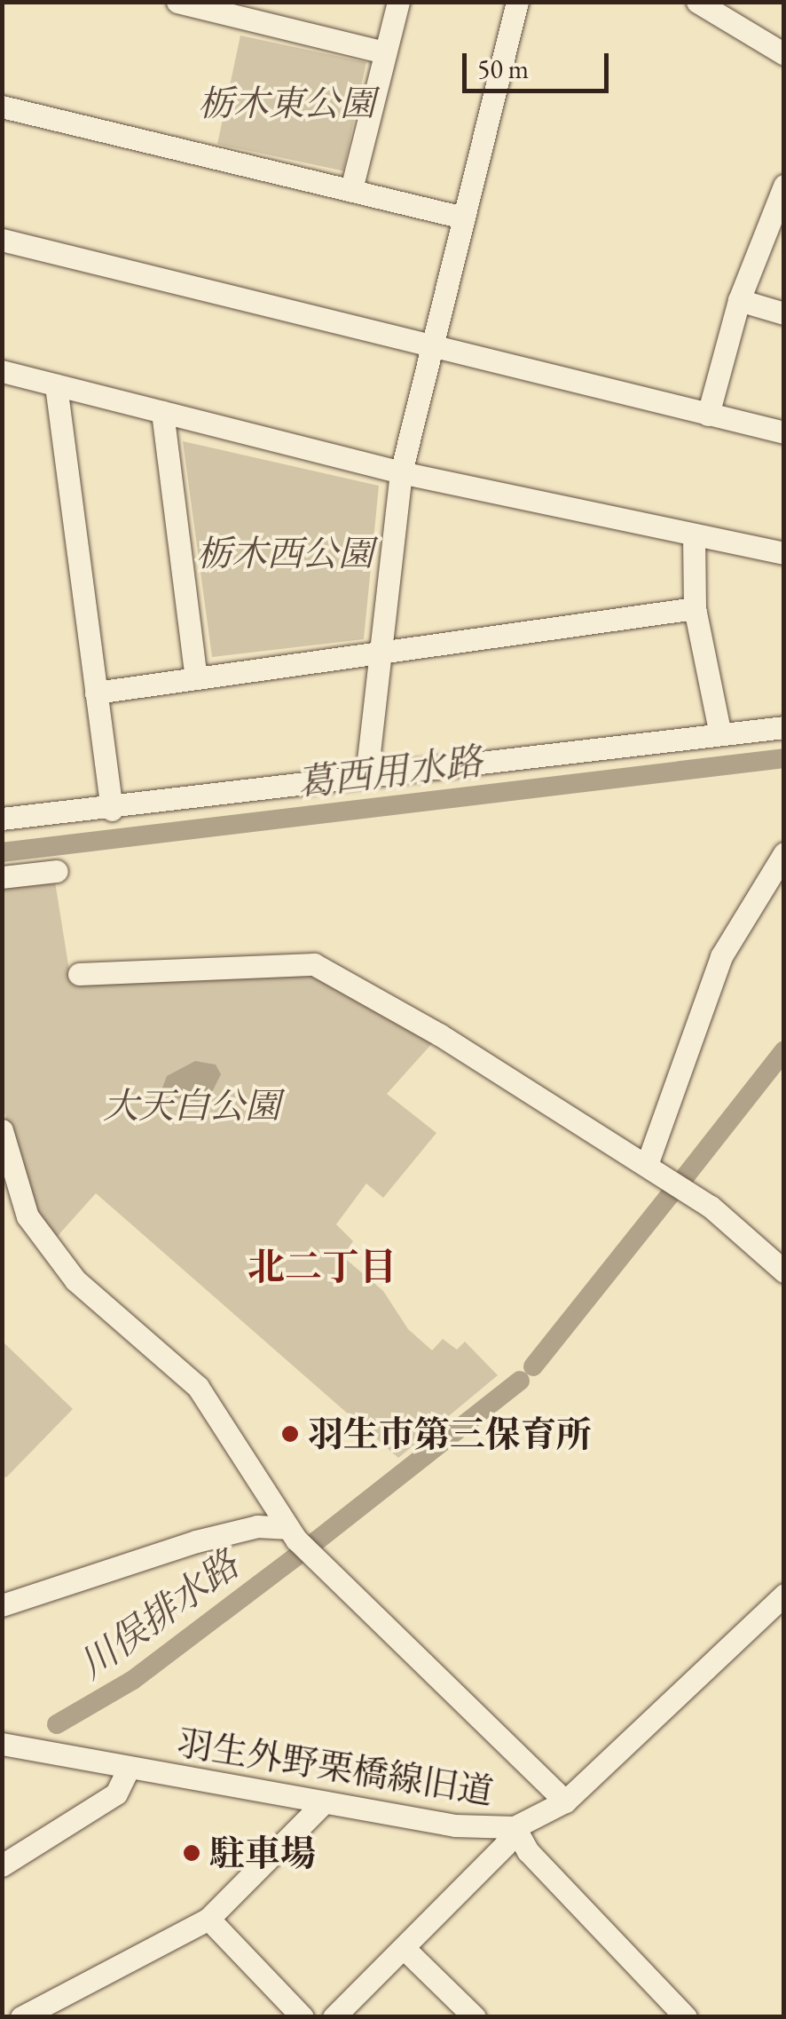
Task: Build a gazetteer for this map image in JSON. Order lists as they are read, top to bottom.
{
  "streets": {
    "street": ["羽生外野栗橋線旧道"]
  },
  "districts": ["北二丁目"],
  "water": ["葛西用水路", "川俣排水路"],
  "parks": ["栃木東公園", "栃木西公園", "大天白公園"],
  "places": ["羽生市第三保育所", "駐車場"],
  "scale_bar": "50 m"
}
